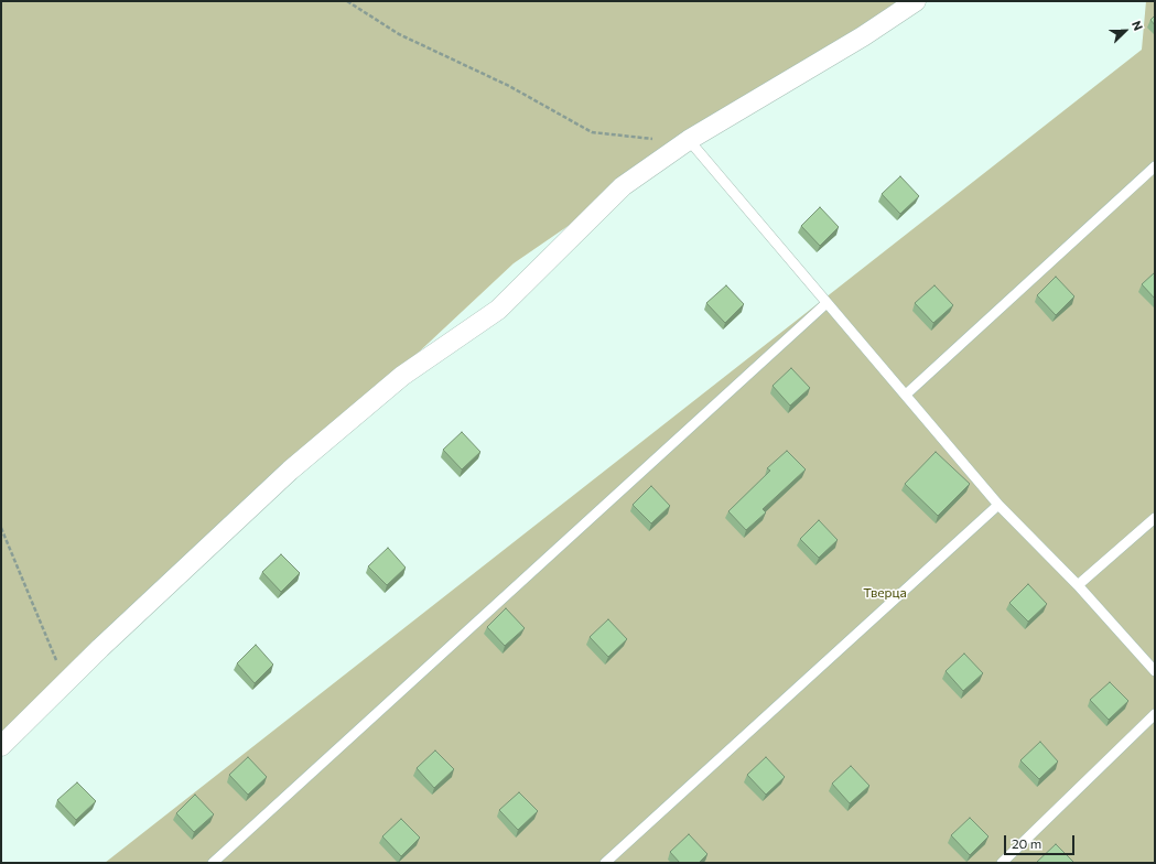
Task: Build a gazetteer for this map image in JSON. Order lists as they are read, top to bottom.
{
  "parks": ["Тверца"],
  "scale_bar": "20 m",
  "north": "top right"
}
